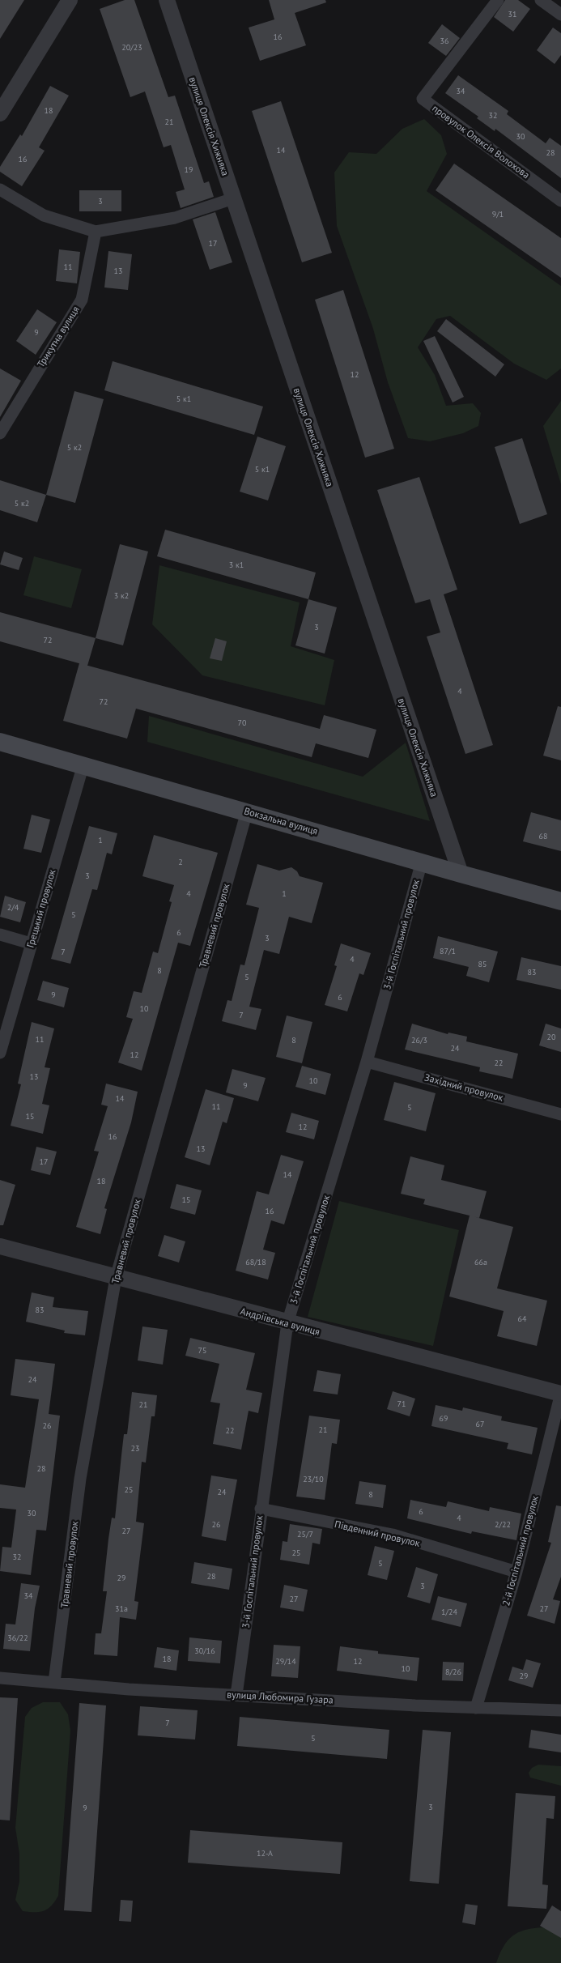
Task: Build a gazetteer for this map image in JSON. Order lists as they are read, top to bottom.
{
  "streets": {
    "main road": ["Вокзальна вулиця"],
    "street": [
      "вулиця Олексія Хижняка",
      "провулок Олексія Волохова",
      "Трикутна вулиця",
      "Грецький провулок",
      "Травневий провулок",
      "3-й Госпітальний провулок",
      "Західний провулок",
      "Андріївська вулиця",
      "Південний провулок",
      "2-й Госпітальний провулок",
      "вулиця Любомира Гузара"
    ]
  },
  "crossings": [
    ["вулиця Олексія Хижняка", "Вокзальна вулиця"],
    ["Вокзальна вулиця", "Грецький провулок"],
    ["Вокзальна вулиця", "Травневий провулок"],
    ["Вокзальна вулиця", "3-й Госпітальний провулок"],
    ["Травневий провулок", "Андріївська вулиця"],
    ["Травневий провулок", "вулиця Любомира Гузара"],
    ["3-й Госпітальний провулок", "Західний провулок"],
    ["3-й Госпітальний провулок", "Андріївська вулиця"],
    ["3-й Госпітальний провулок", "Південний провулок"],
    ["3-й Госпітальний провулок", "вулиця Любомира Гузара"],
    ["Андріївська вулиця", "2-й Госпітальний провулок"],
    ["Південний провулок", "2-й Госпітальний провулок"],
    ["2-й Госпітальний провулок", "вулиця Любомира Гузара"]
  ],
  "house_numbers": [
    "31",
    "16",
    "36",
    "20/23",
    "34",
    "18",
    "32",
    "21",
    "30",
    "14",
    "28",
    "16",
    "19",
    "3",
    "9/1",
    "17",
    "11",
    "13",
    "9",
    "12",
    "5 к1",
    "5 к2",
    "5 к1",
    "5 к2",
    "3 к1",
    "3 к2",
    "3",
    "72",
    "4",
    "72",
    "70",
    "68",
    "1",
    "2",
    "3",
    "4",
    "1",
    "2/4",
    "5",
    "6",
    "3",
    "87/1",
    "7",
    "4",
    "85",
    "8",
    "83",
    "5",
    "9",
    "6",
    "10",
    "7",
    "20",
    "11",
    "8",
    "26/3",
    "24",
    "12",
    "22",
    "13",
    "10",
    "9",
    "14",
    "11",
    "5",
    "15",
    "12",
    "16",
    "13",
    "17",
    "14",
    "18",
    "15",
    "16",
    "68/18",
    "66а",
    "83",
    "64",
    "75",
    "24",
    "71",
    "21",
    "69",
    "67",
    "26",
    "21",
    "22",
    "23",
    "28",
    "23/10",
    "25",
    "24",
    "8",
    "6",
    "30",
    "4",
    "26",
    "2/22",
    "27",
    "25/7",
    "25",
    "32",
    "5",
    "28",
    "29",
    "3",
    "34",
    "27",
    "31а",
    "27",
    "1/24",
    "36/22",
    "30/16",
    "18",
    "29/14",
    "12",
    "10",
    "8/26",
    "29",
    "7",
    "5",
    "3",
    "9",
    "12-А"
  ]
}
